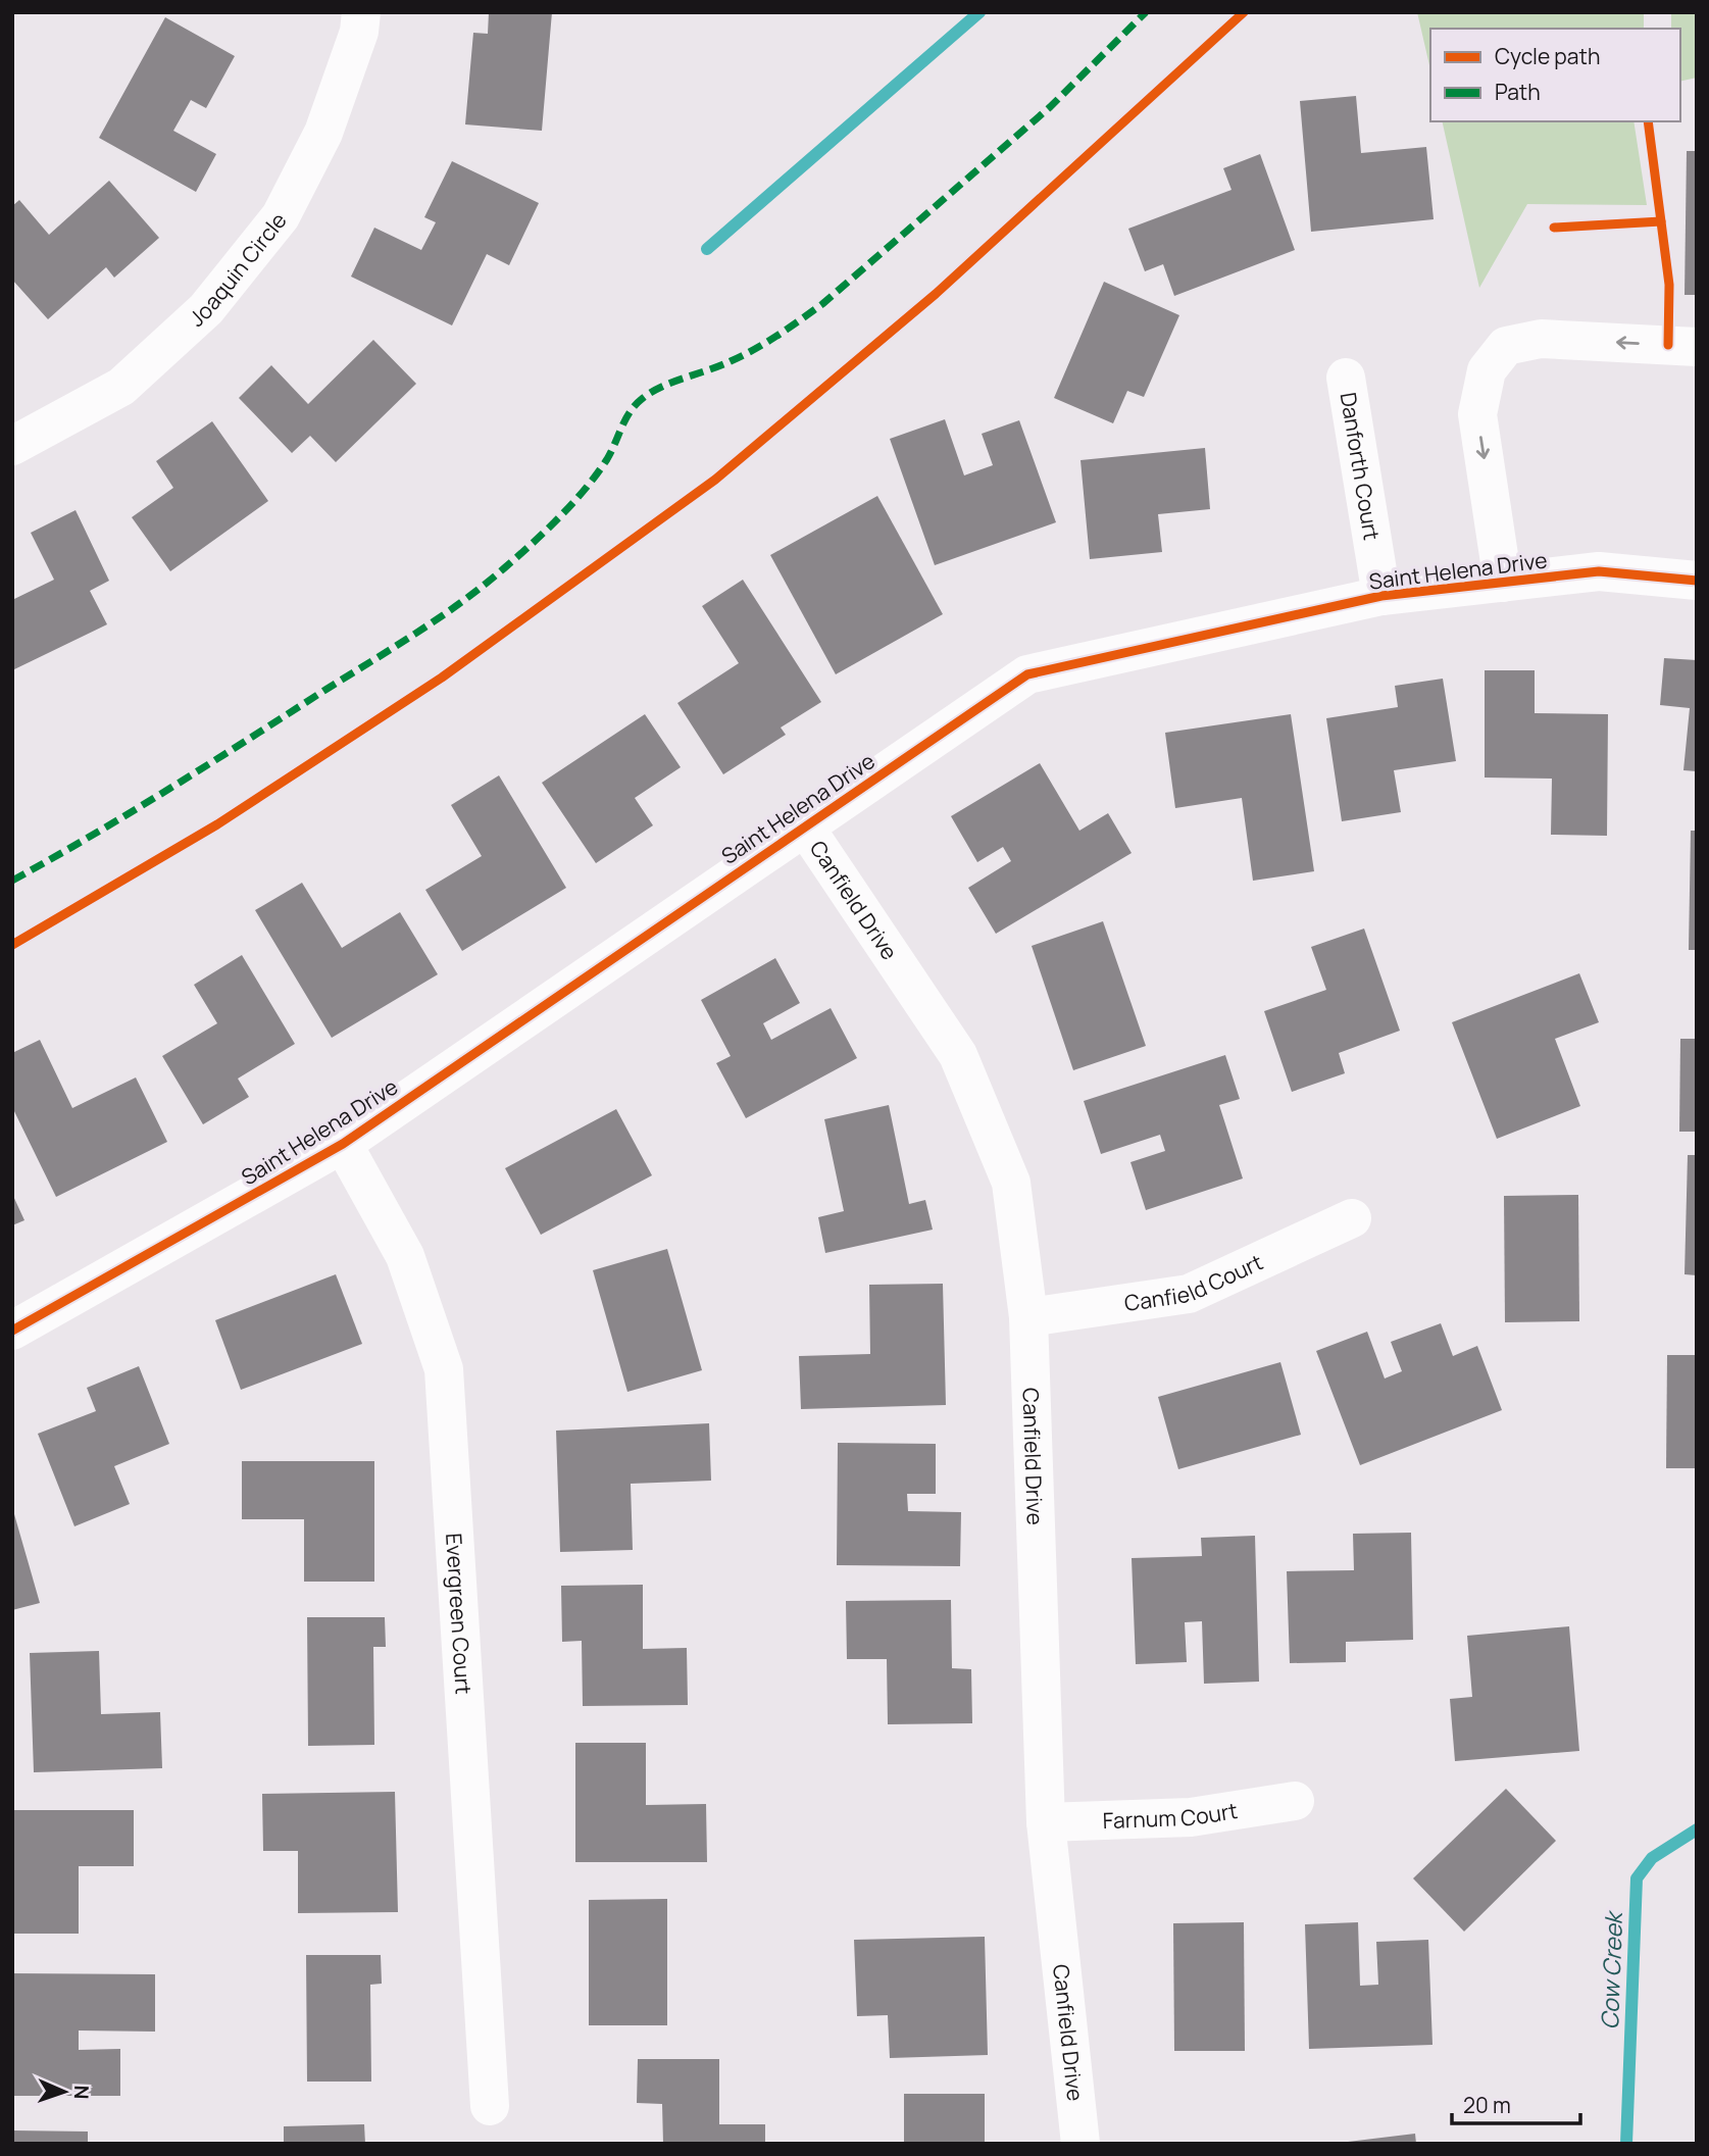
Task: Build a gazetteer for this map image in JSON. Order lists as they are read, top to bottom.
{
  "streets": {
    "street": [
      "Joaquin Circle",
      "Danforth Court",
      "Saint Helena Drive",
      "Canfield Drive",
      "Canfield Court",
      "Evergreen Court",
      "Farnum Court"
    ]
  },
  "crossings": [
    ["Danforth Court", "Saint Helena Drive"],
    ["Saint Helena Drive", "Canfield Drive"],
    ["Saint Helena Drive", "Evergreen Court"],
    ["Canfield Drive", "Canfield Court"],
    ["Canfield Drive", "Farnum Court"]
  ],
  "water": ["Cow Creek"],
  "legend": ["Cycle path", "Path"],
  "scale_bar": "20 m",
  "north": "right"
}
